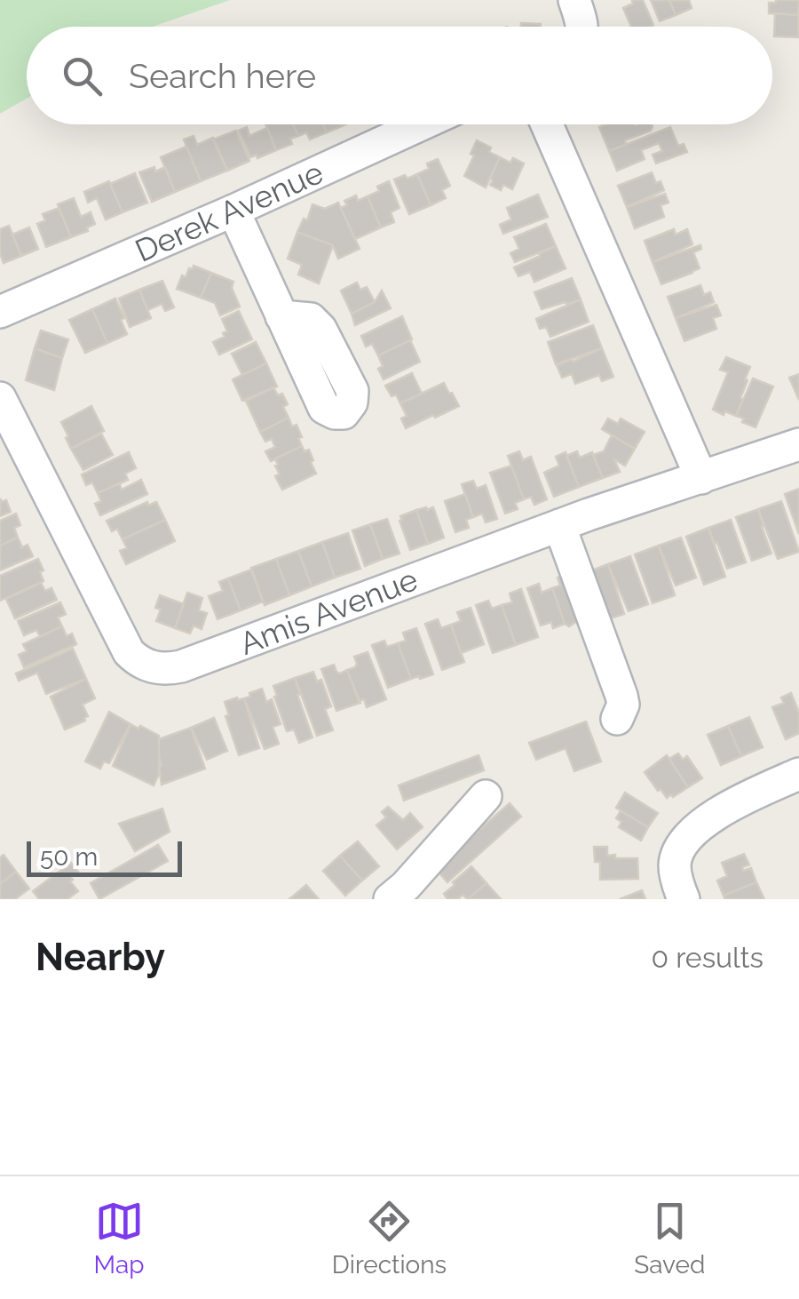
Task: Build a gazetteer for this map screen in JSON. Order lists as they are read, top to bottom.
{
  "streets": {
    "street": ["Derek Avenue", "Amis Avenue"]
  },
  "scale_bar": "50 m",
  "page": {
    "search": "Search here",
    "scale": "50 m",
    "heading": ["Nearby", "0 results"],
    "nav": ["Map", "Directions", "Saved"]
  }
}
